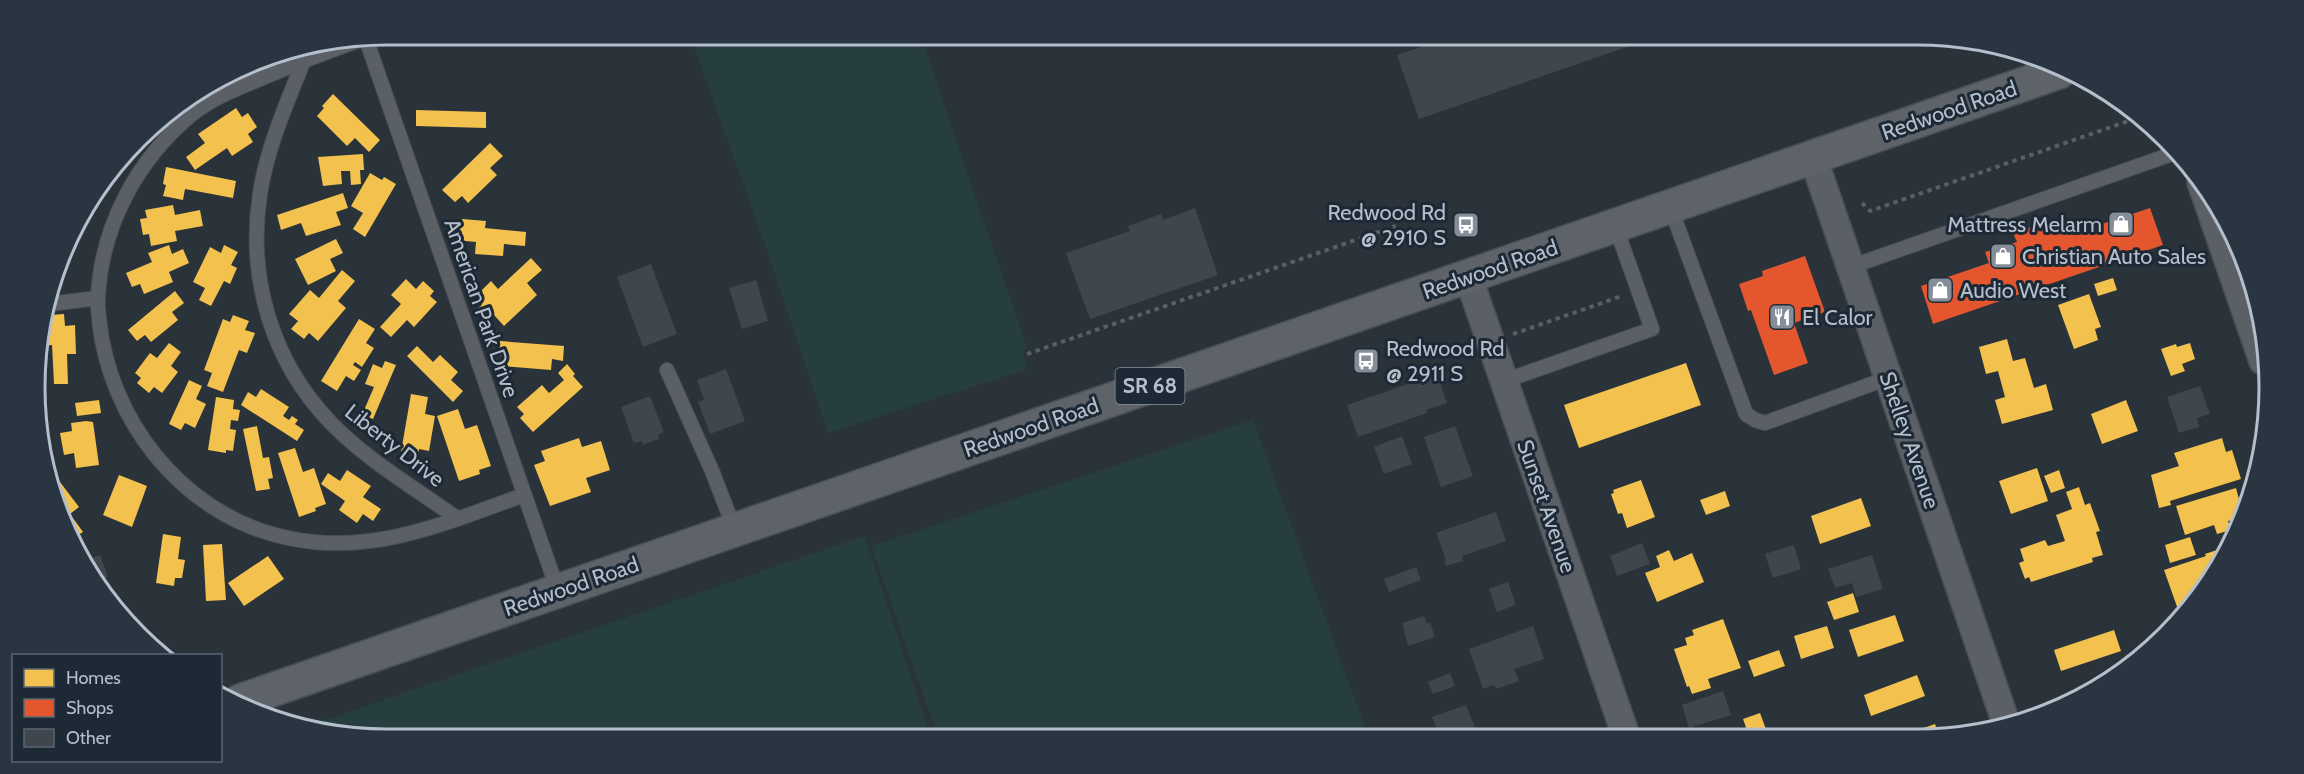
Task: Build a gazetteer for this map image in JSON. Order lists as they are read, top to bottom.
{
  "streets": {
    "main road": ["Redwood Road", "SR 68"],
    "street": ["Shelley Avenue", "Sunset Avenue"],
    "lane": ["American Park Drive", "Liberty Drive"]
  },
  "crossings": [
    ["Redwood Road", "American Park Drive"],
    ["Redwood Road", "Shelley Avenue"],
    ["Redwood Road", "Sunset Avenue"]
  ],
  "places": {
    "shop": ["Mattress Melarm", "Christian Auto Sales", "Audio West"],
    "bus stop": ["Redwood Rd @ 2910 S", "Redwood Rd @ 2911 S"],
    "restaurant": ["El Calor"]
  },
  "legend": ["Homes", "Shops", "Other"]
}
